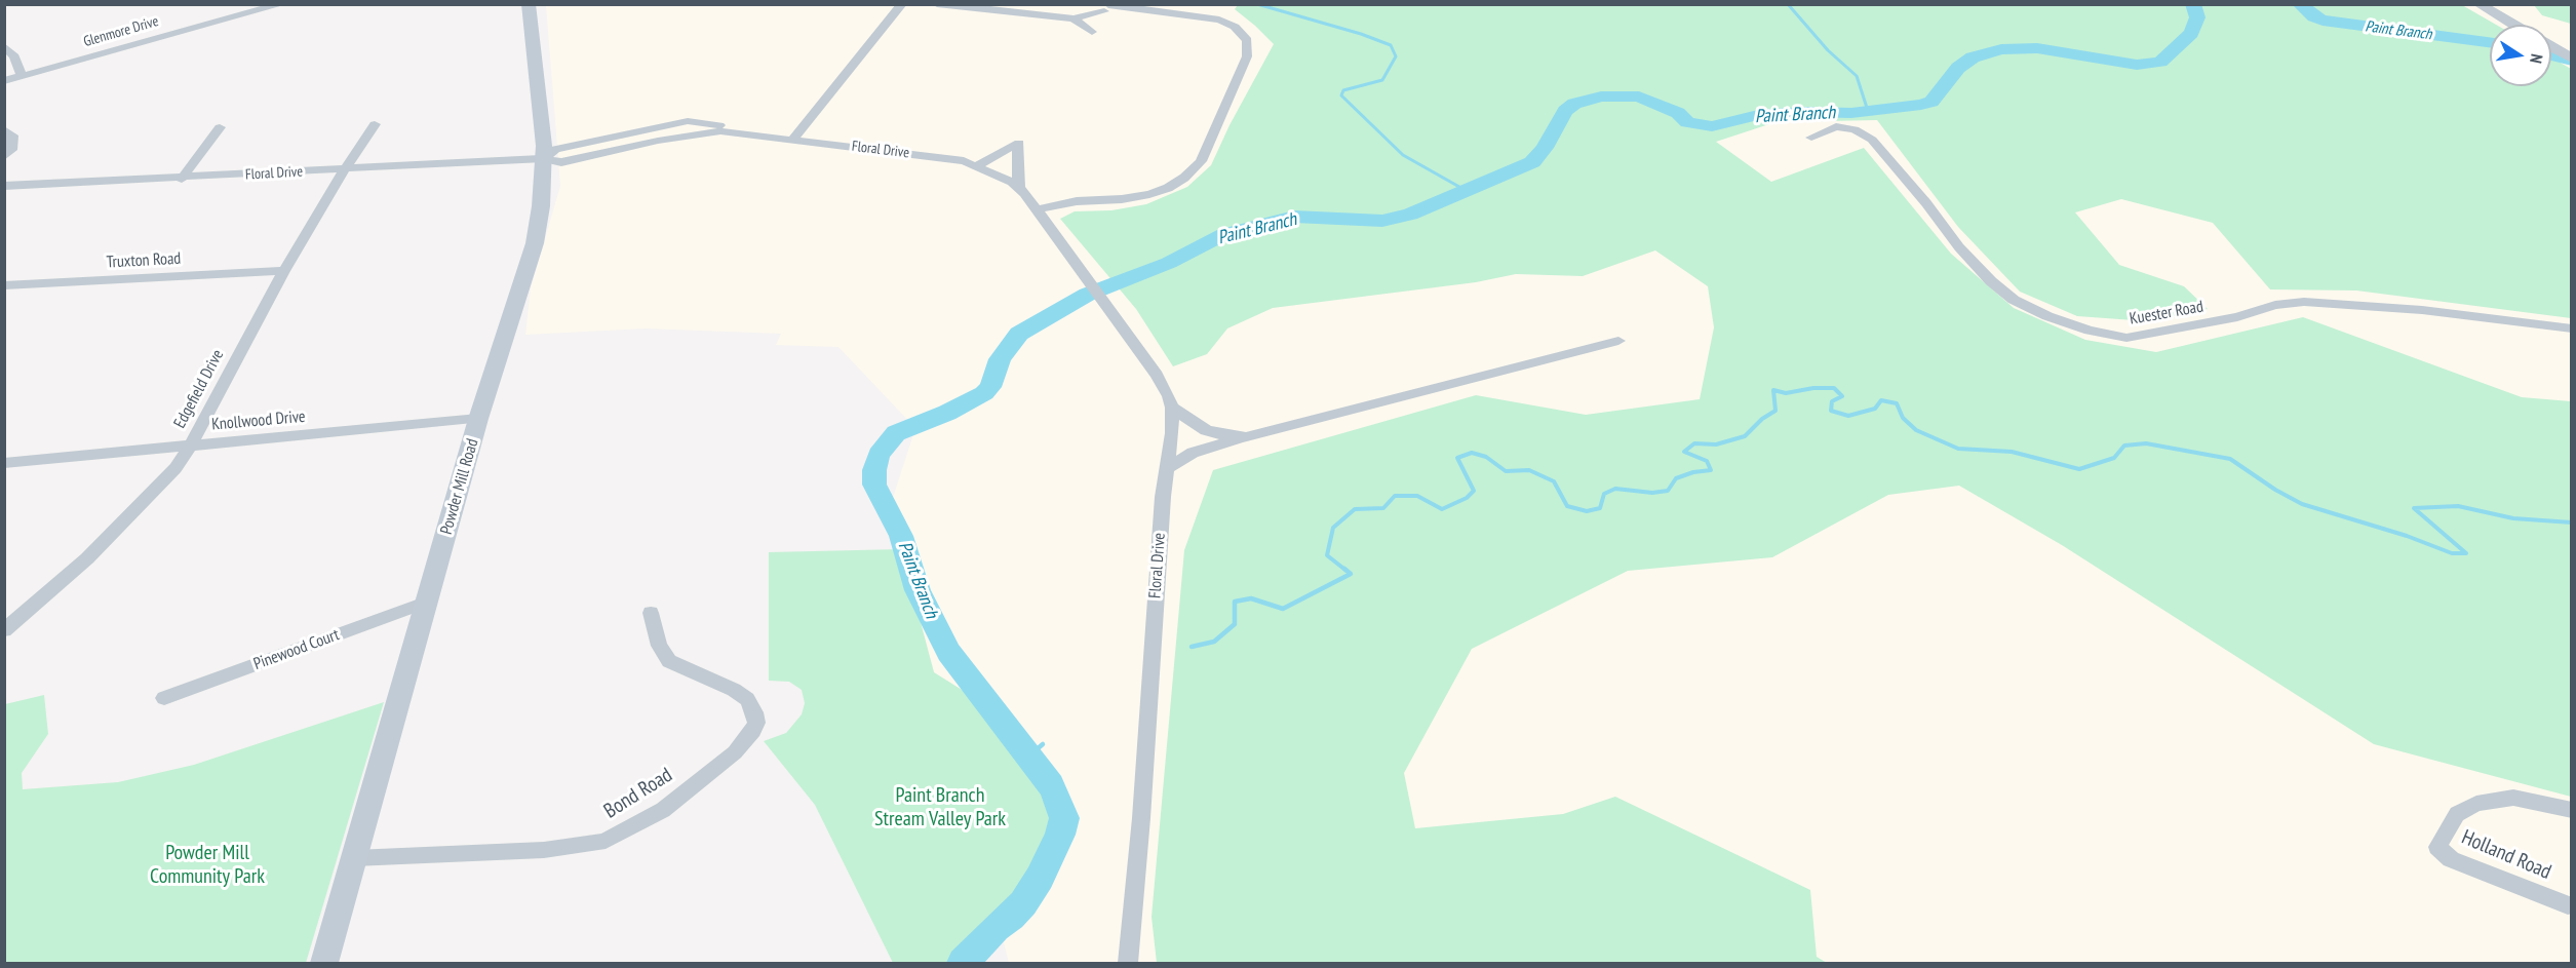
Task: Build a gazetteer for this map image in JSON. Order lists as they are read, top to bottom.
{
  "streets": {
    "main road": ["Powder Mill Road"],
    "street": [
      "Glenmore Drive",
      "Floral Drive",
      "Truxton Road",
      "Kuester Road",
      "Edgefield Drive",
      "Knollwood Drive",
      "Pinewood Court",
      "Bond Road",
      "Holland Road"
    ]
  },
  "crossings": [
    ["Floral Drive", "Edgefield Drive"],
    ["Floral Drive", "Powder Mill Road"],
    ["Truxton Road", "Edgefield Drive"],
    ["Edgefield Drive", "Knollwood Drive"],
    ["Knollwood Drive", "Powder Mill Road"],
    ["Powder Mill Road", "Pinewood Court"],
    ["Powder Mill Road", "Bond Road"]
  ],
  "water": ["Paint Branch"],
  "parks": ["Paint Branch Stream Valley Park", "Powder Mill Community Park"],
  "north": "right"
}
